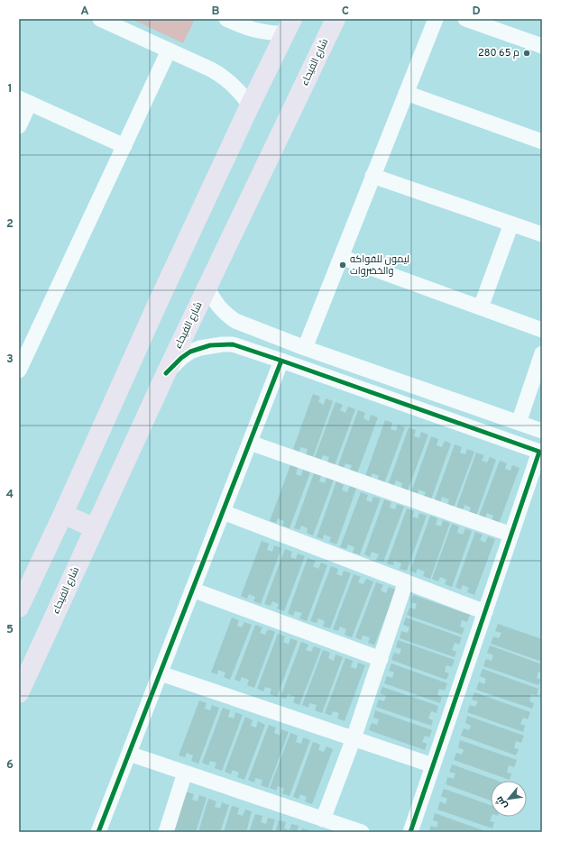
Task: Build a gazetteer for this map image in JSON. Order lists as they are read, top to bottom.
{
  "streets": {
    "highway": ["شارع الفيحاء"]
  },
  "places": ["280 م 65", "ليمون للفواكه والخضروات"],
  "north": "bottom left",
  "grid": {
    "columns": [
      "A",
      "B",
      "C",
      "D"
    ],
    "rows": [
      "1",
      "2",
      "3",
      "4",
      "5",
      "6"
    ]
  }
}
